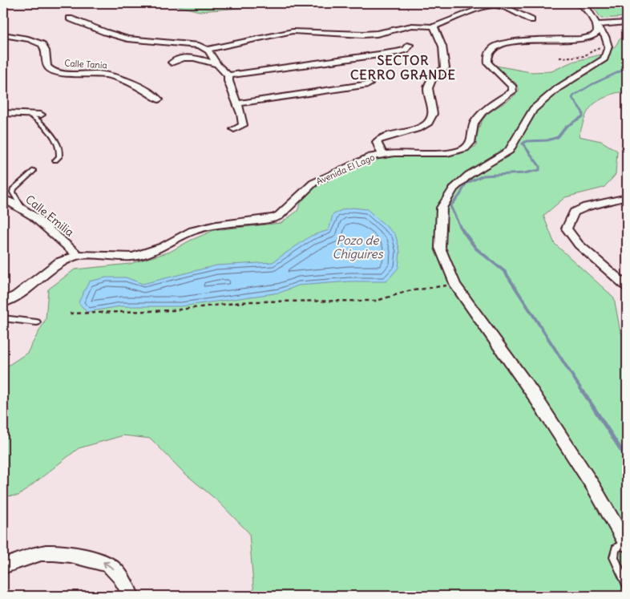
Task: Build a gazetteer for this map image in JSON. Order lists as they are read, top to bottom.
{
  "streets": {
    "street": ["Calle Tania", "Avenida El Lago", "Calle Emilia"]
  },
  "crossings": [
    ["Avenida El Lago", "Calle Emilia"]
  ],
  "districts": ["SECTOR CERRO GRANDE"],
  "water": ["Pozo de Chiguires"]
}
